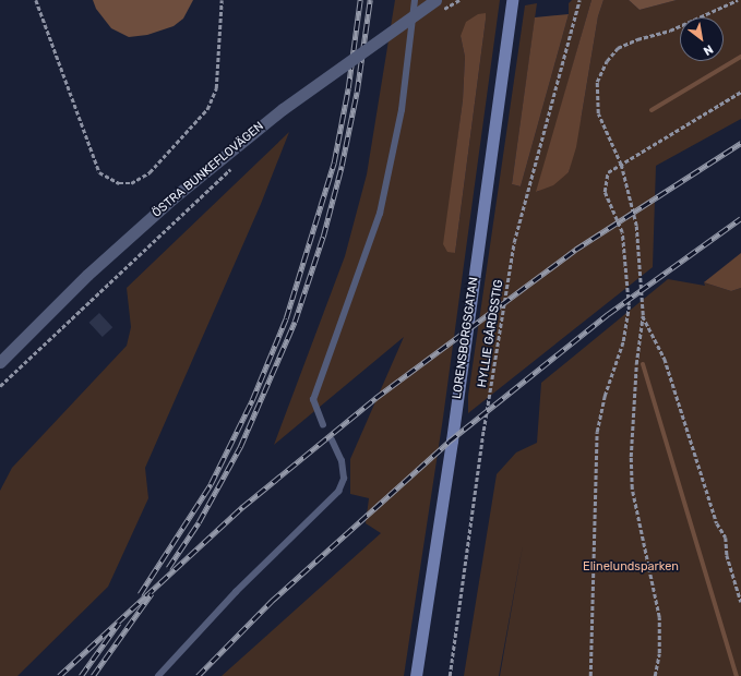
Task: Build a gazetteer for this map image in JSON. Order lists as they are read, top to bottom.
{
  "streets": {
    "main road": ["LORENSBORGSGATAN"],
    "street": ["ÖSTRA BUNKEFLOVÄGEN"],
    "path": ["HYLLIE GÅRDSSTIG"]
  },
  "parks": ["Elinelundsparken"],
  "north": "bottom right"
}
